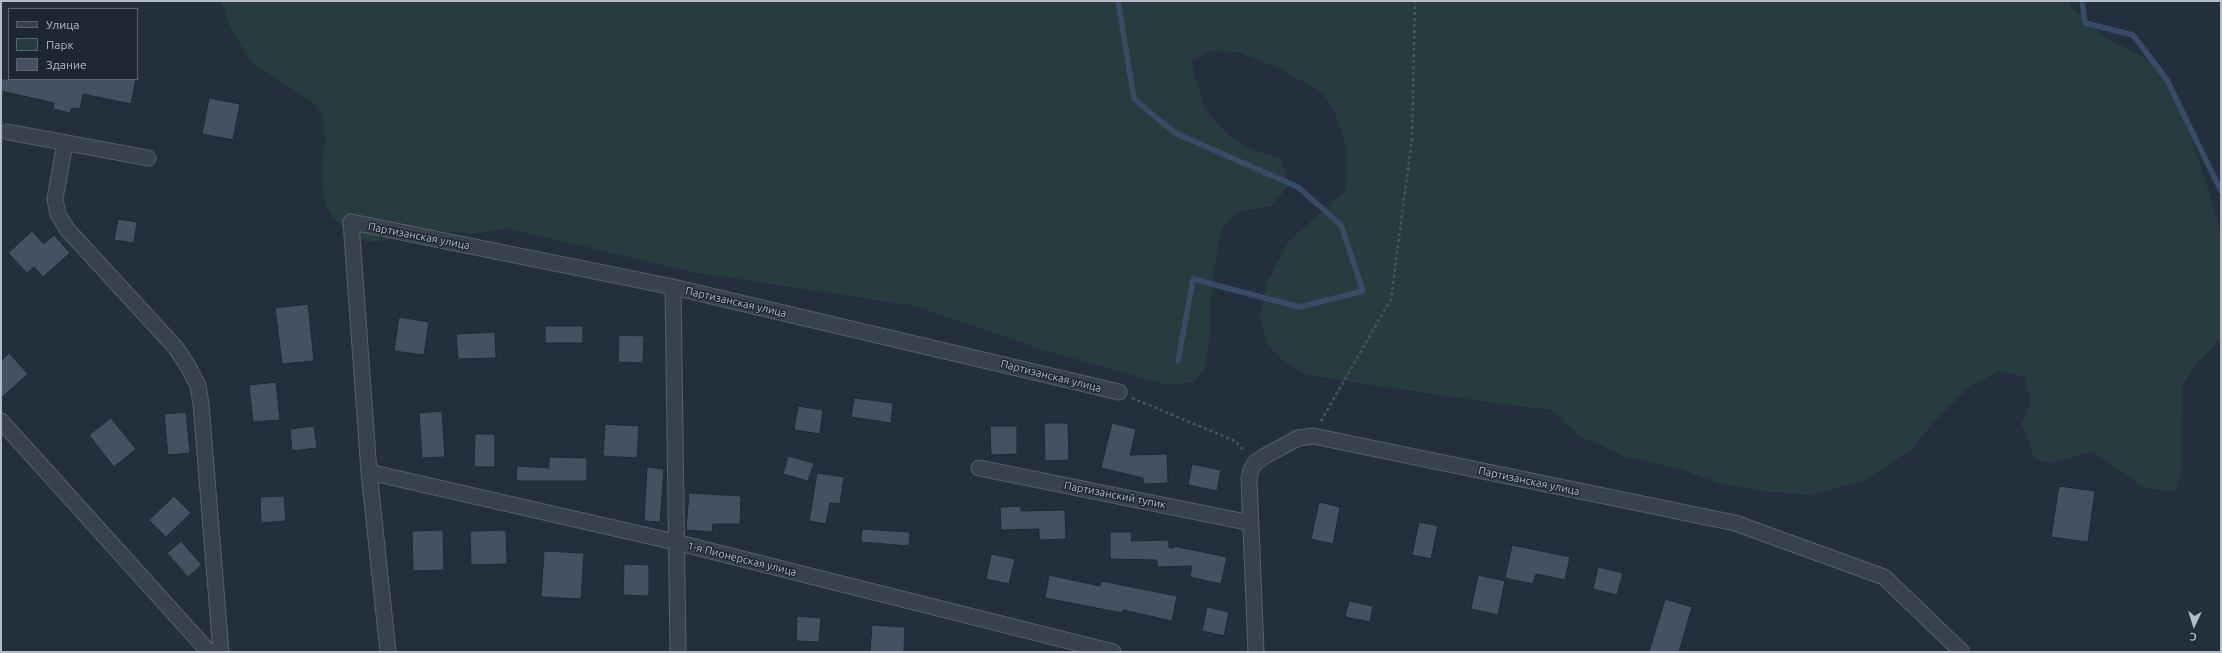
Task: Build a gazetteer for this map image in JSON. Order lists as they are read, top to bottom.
{
  "streets": {
    "street": ["Партизанская улица", "Партизанский тупик", "1-я Пионерская улица"]
  },
  "crossings": [
    ["Партизанская улица", "1-я Пионерская улица"]
  ],
  "legend": ["Улица", "Парк", "Здание"],
  "north": "bottom"
}
